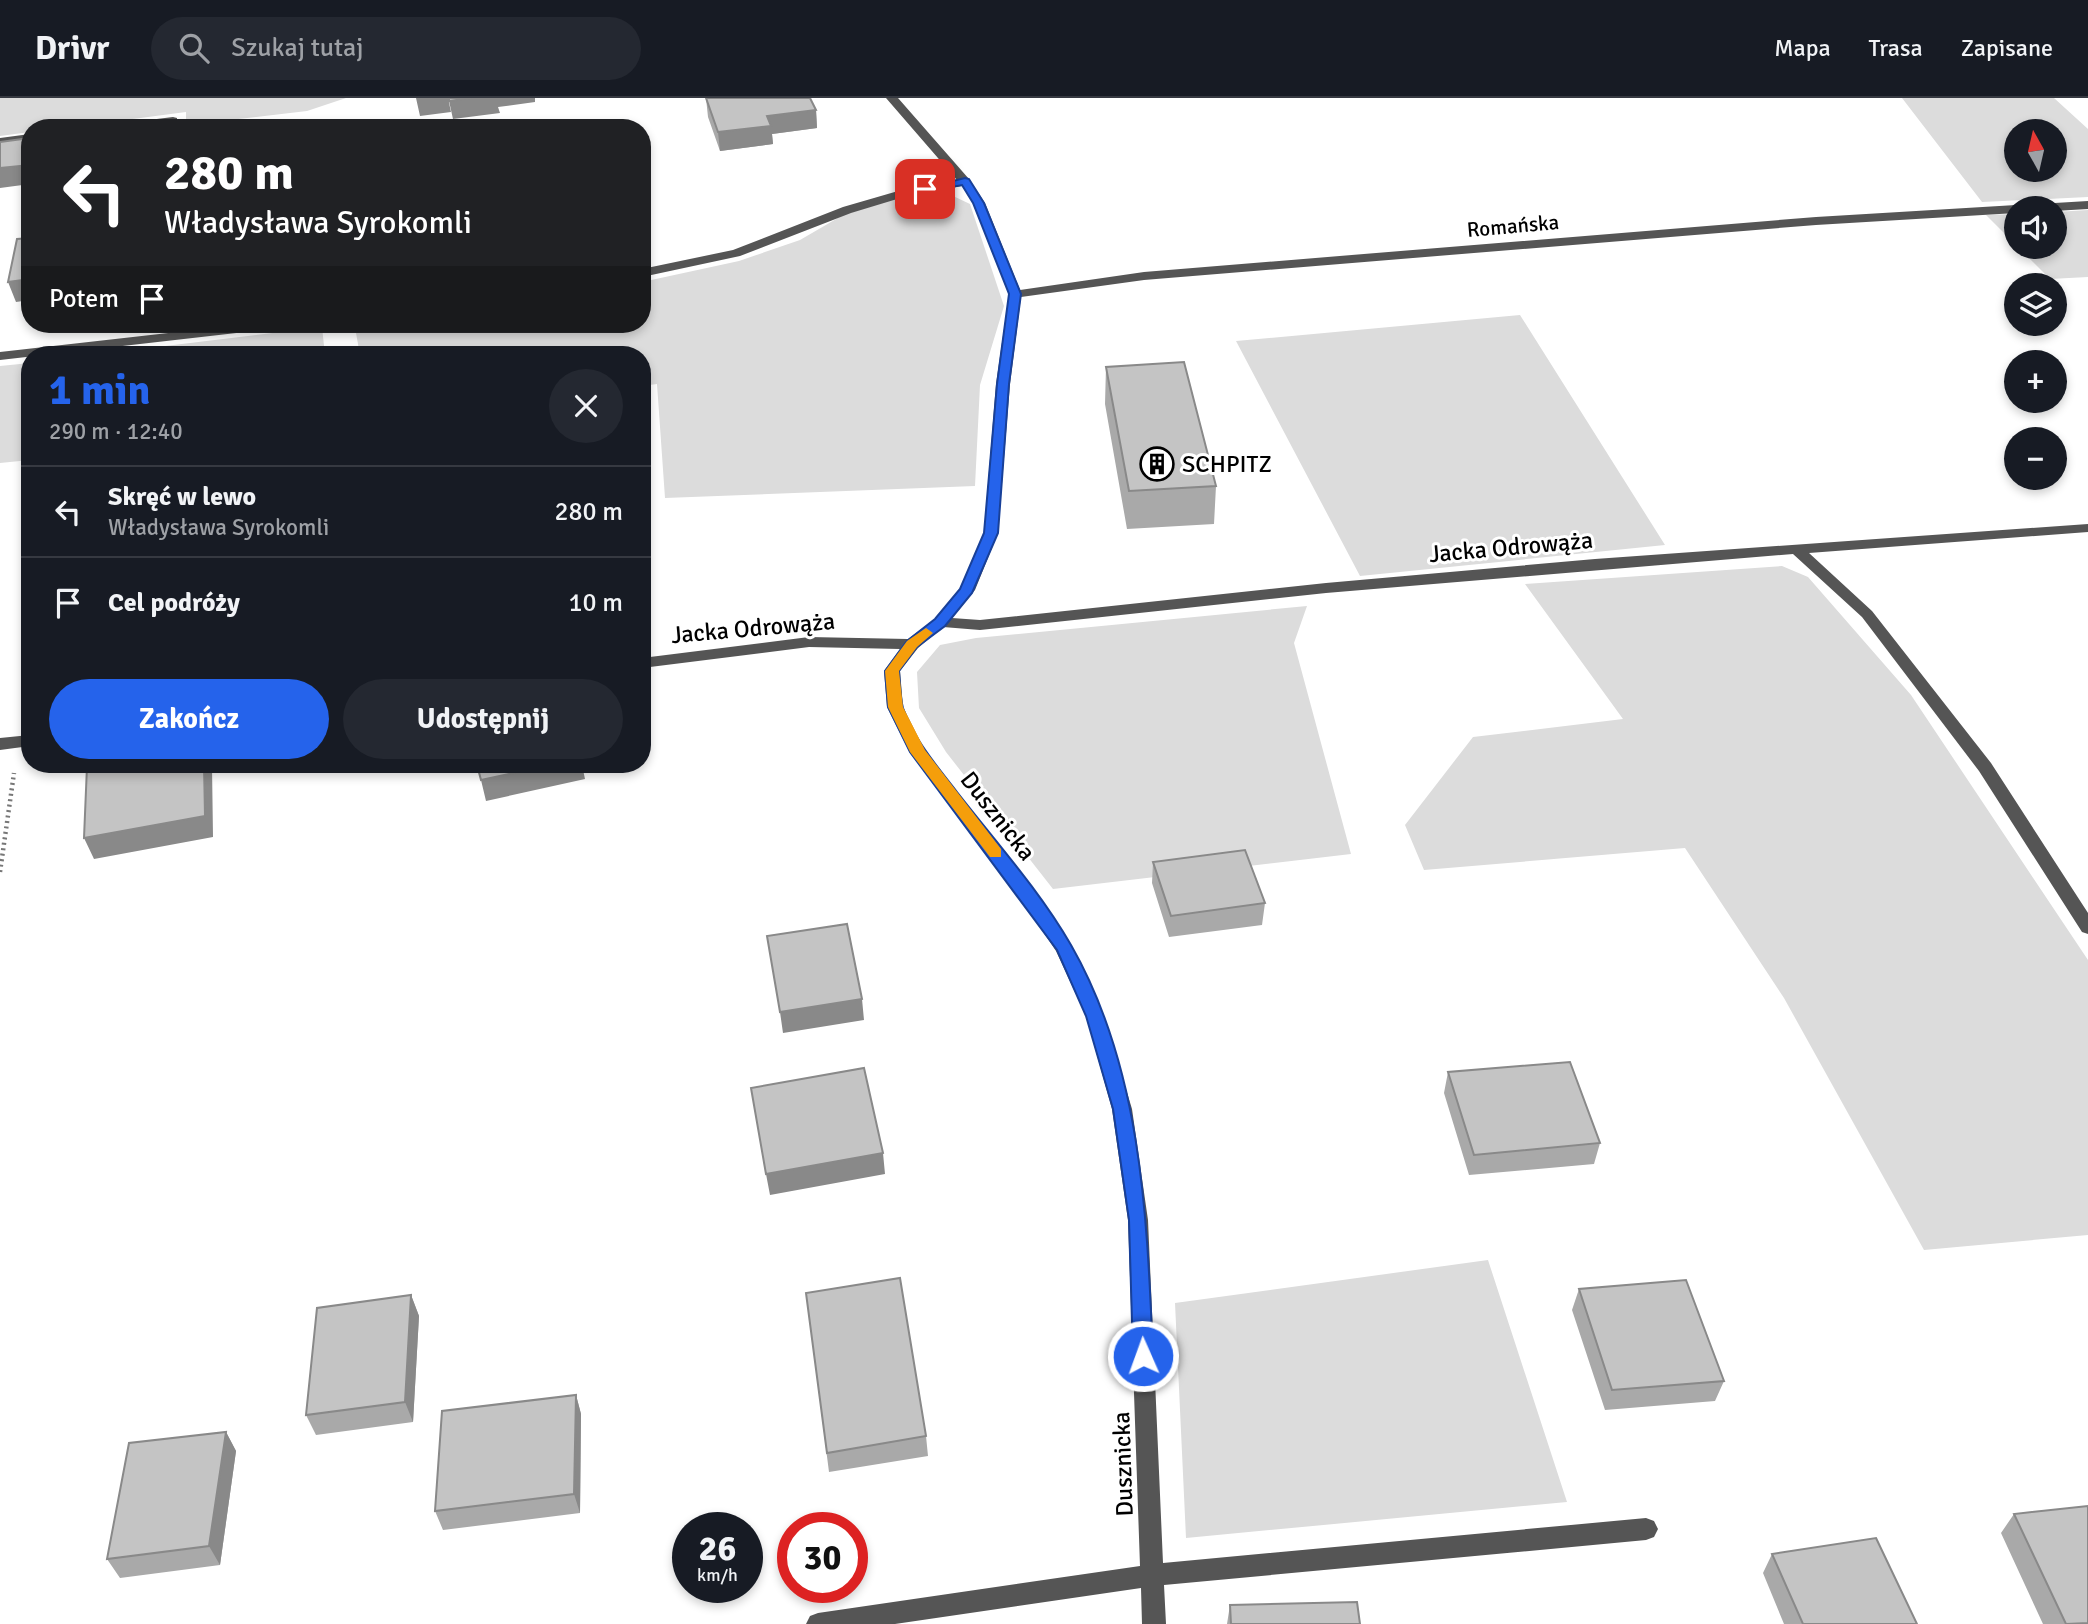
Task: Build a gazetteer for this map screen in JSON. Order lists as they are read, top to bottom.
{
  "streets": {
    "street": ["Romańska", "Jacka Odrowąża", "Dusznicka"]
  },
  "crossings": [
    ["Romańska", "Dusznicka"],
    ["Jacka Odrowąża", "Dusznicka"]
  ],
  "places": {
    "building": ["SCHPITZ"]
  },
  "north": "top",
  "page": {
    "header": "Drivr",
    "search": "Szukaj tutaj",
    "nav": ["Mapa", "Trasa", "Zapisane"],
    "map_buttons": ["+", "−"],
    "turn": ["280 m", "Władysława Syrokomli"],
    "then": "Potem",
    "heading": ["1 min", "290 m · 12:40"],
    "list": [
      {
        "name": "Skręć w lewo",
        "note": "Władysława Syrokomli",
        "value": "280 m"
      },
      {
        "name": "Cel podróży",
        "value": "10 m"
      }
    ],
    "buttons": ["Zakończ", "Udostępnij"],
    "speed": "26 km/h",
    "limit": "30"
  }
}
